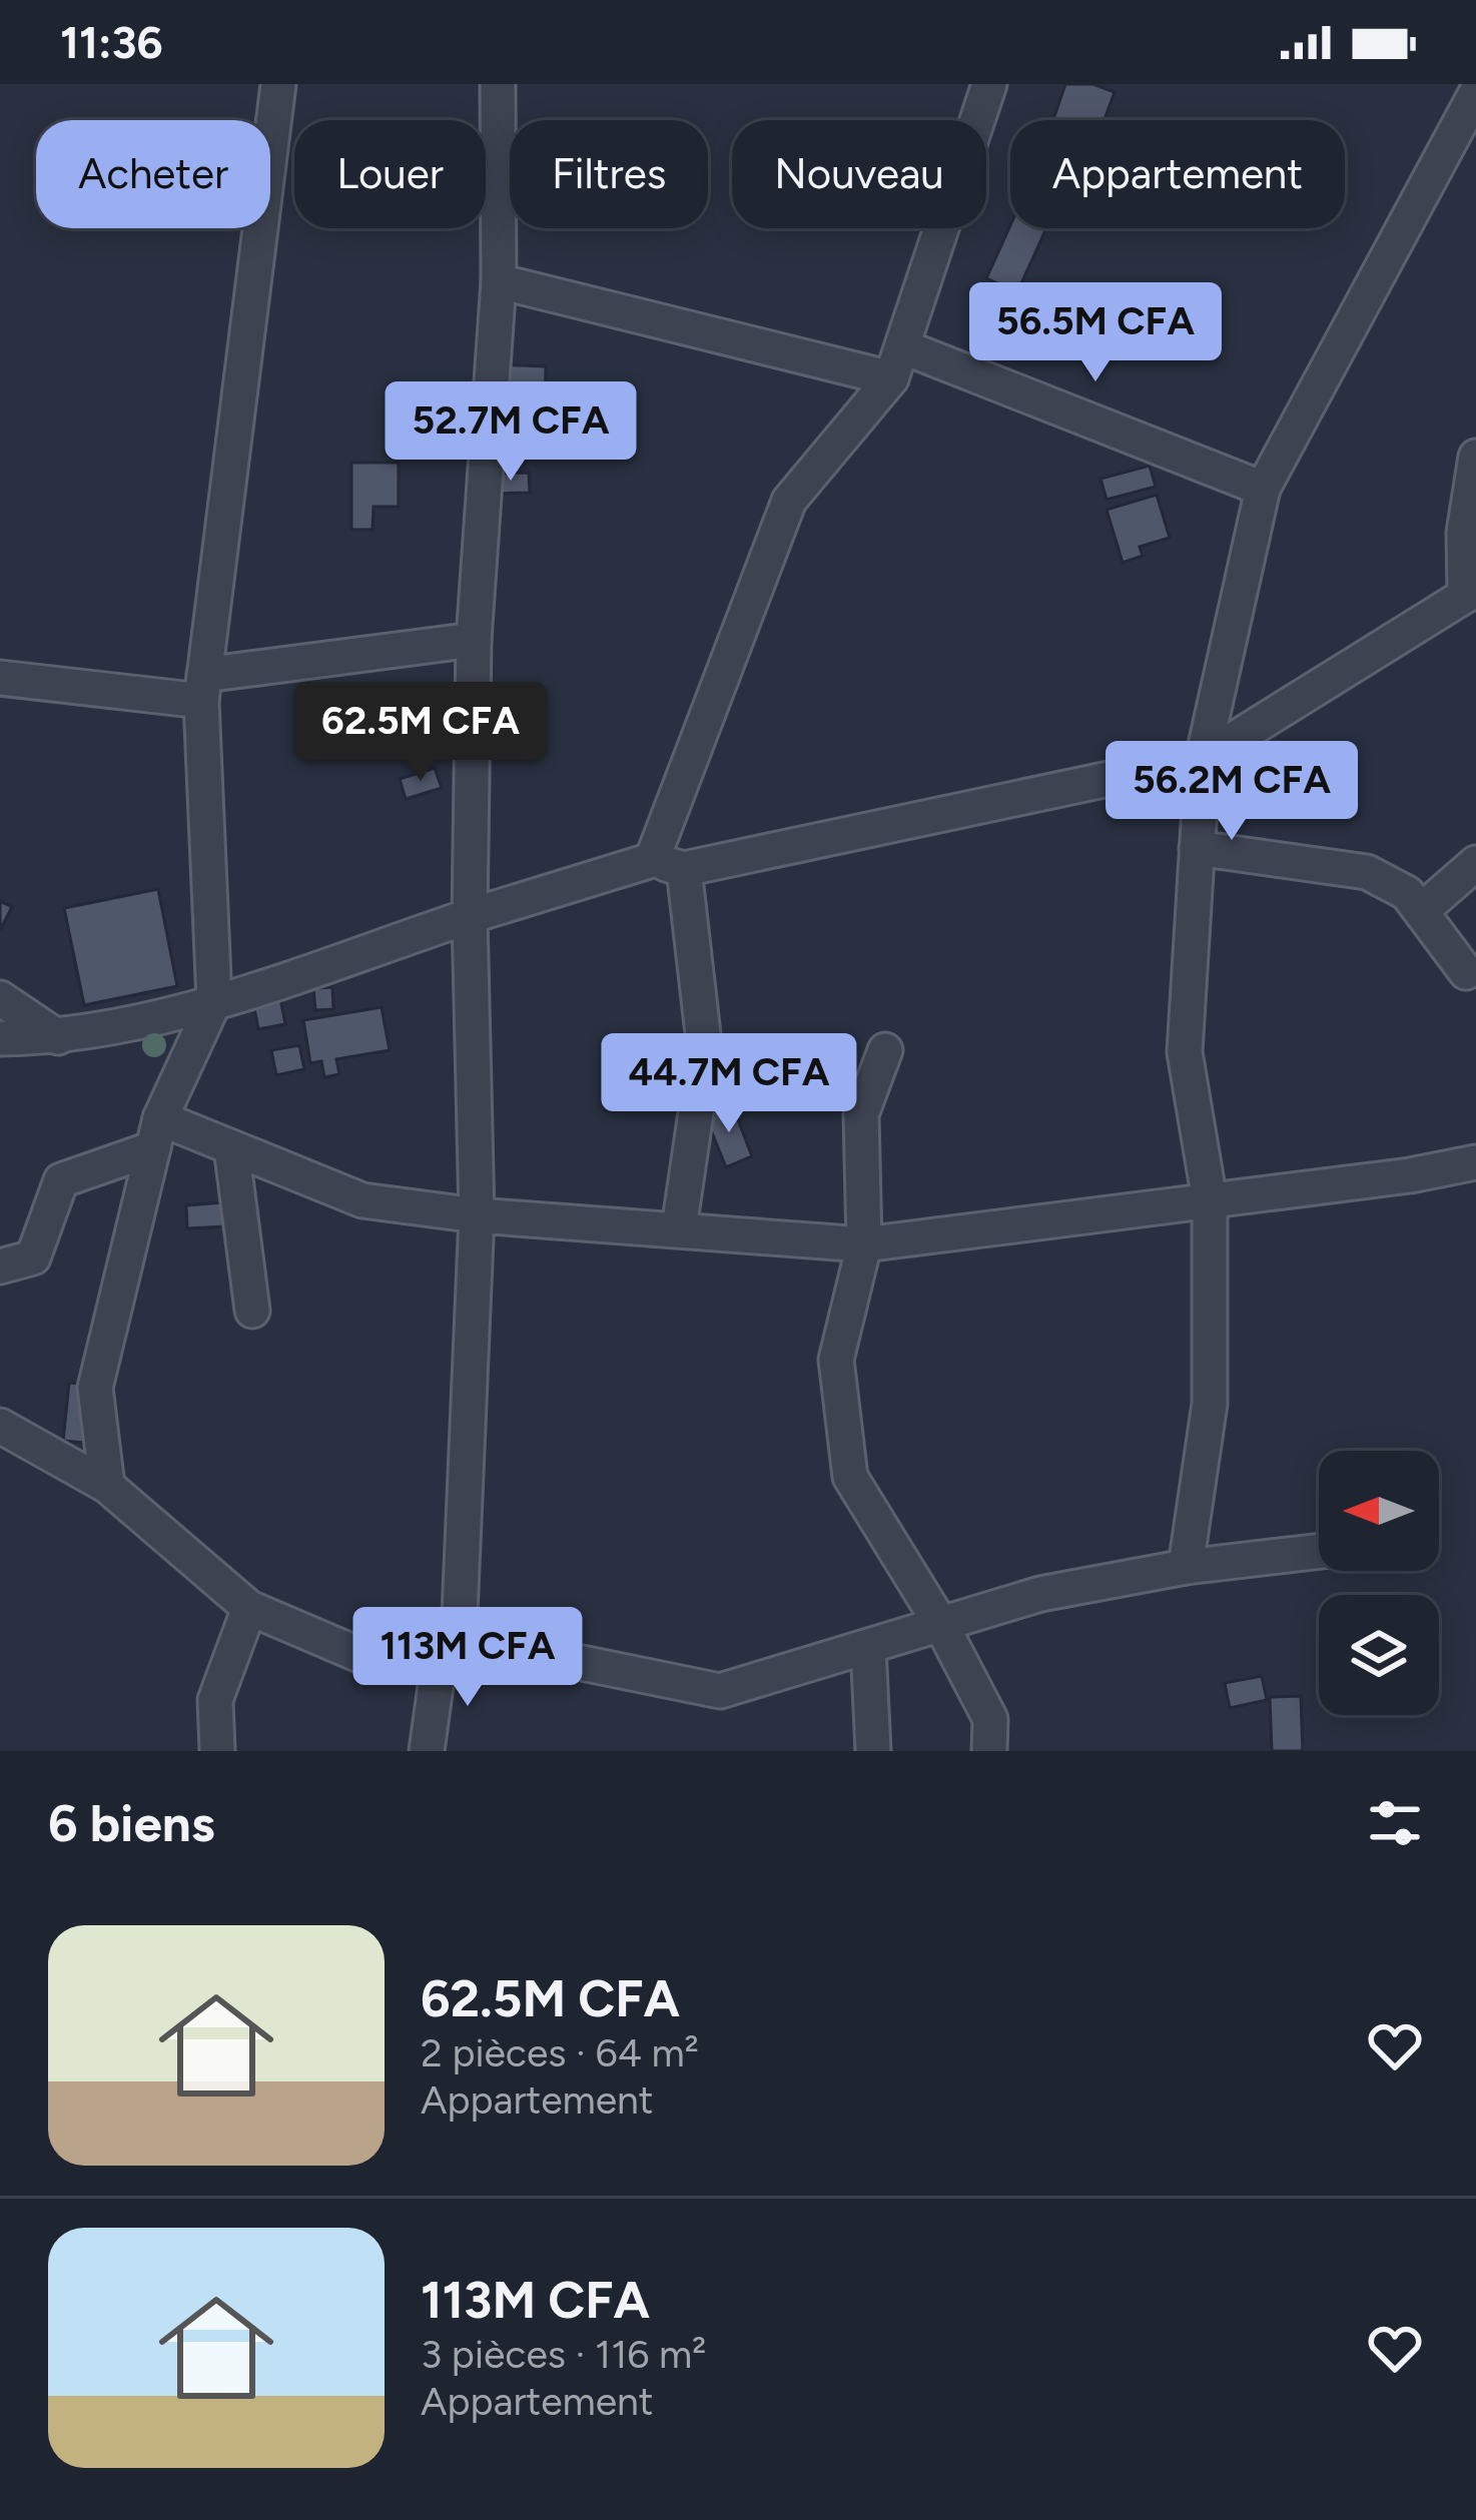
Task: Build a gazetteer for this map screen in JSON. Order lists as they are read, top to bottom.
{
  "north": "left",
  "page": {
    "status": "11:36",
    "chip": [
      "Acheter",
      "Louer",
      "Filtres",
      "Nouveau",
      "Appartement"
    ],
    "price": [
      "56.5M CFA",
      "52.7M CFA",
      "62.5M CFA",
      "56.2M CFA",
      "44.7M CFA",
      "113M CFA"
    ],
    "heading": "6 biens",
    "list": [
      {
        "name": "62.5M CFA",
        "note": "2 pièces · 64 m² · Appartement"
      },
      {
        "name": "113M CFA",
        "note": "3 pièces · 116 m² · Appartement"
      }
    ]
  }
}
